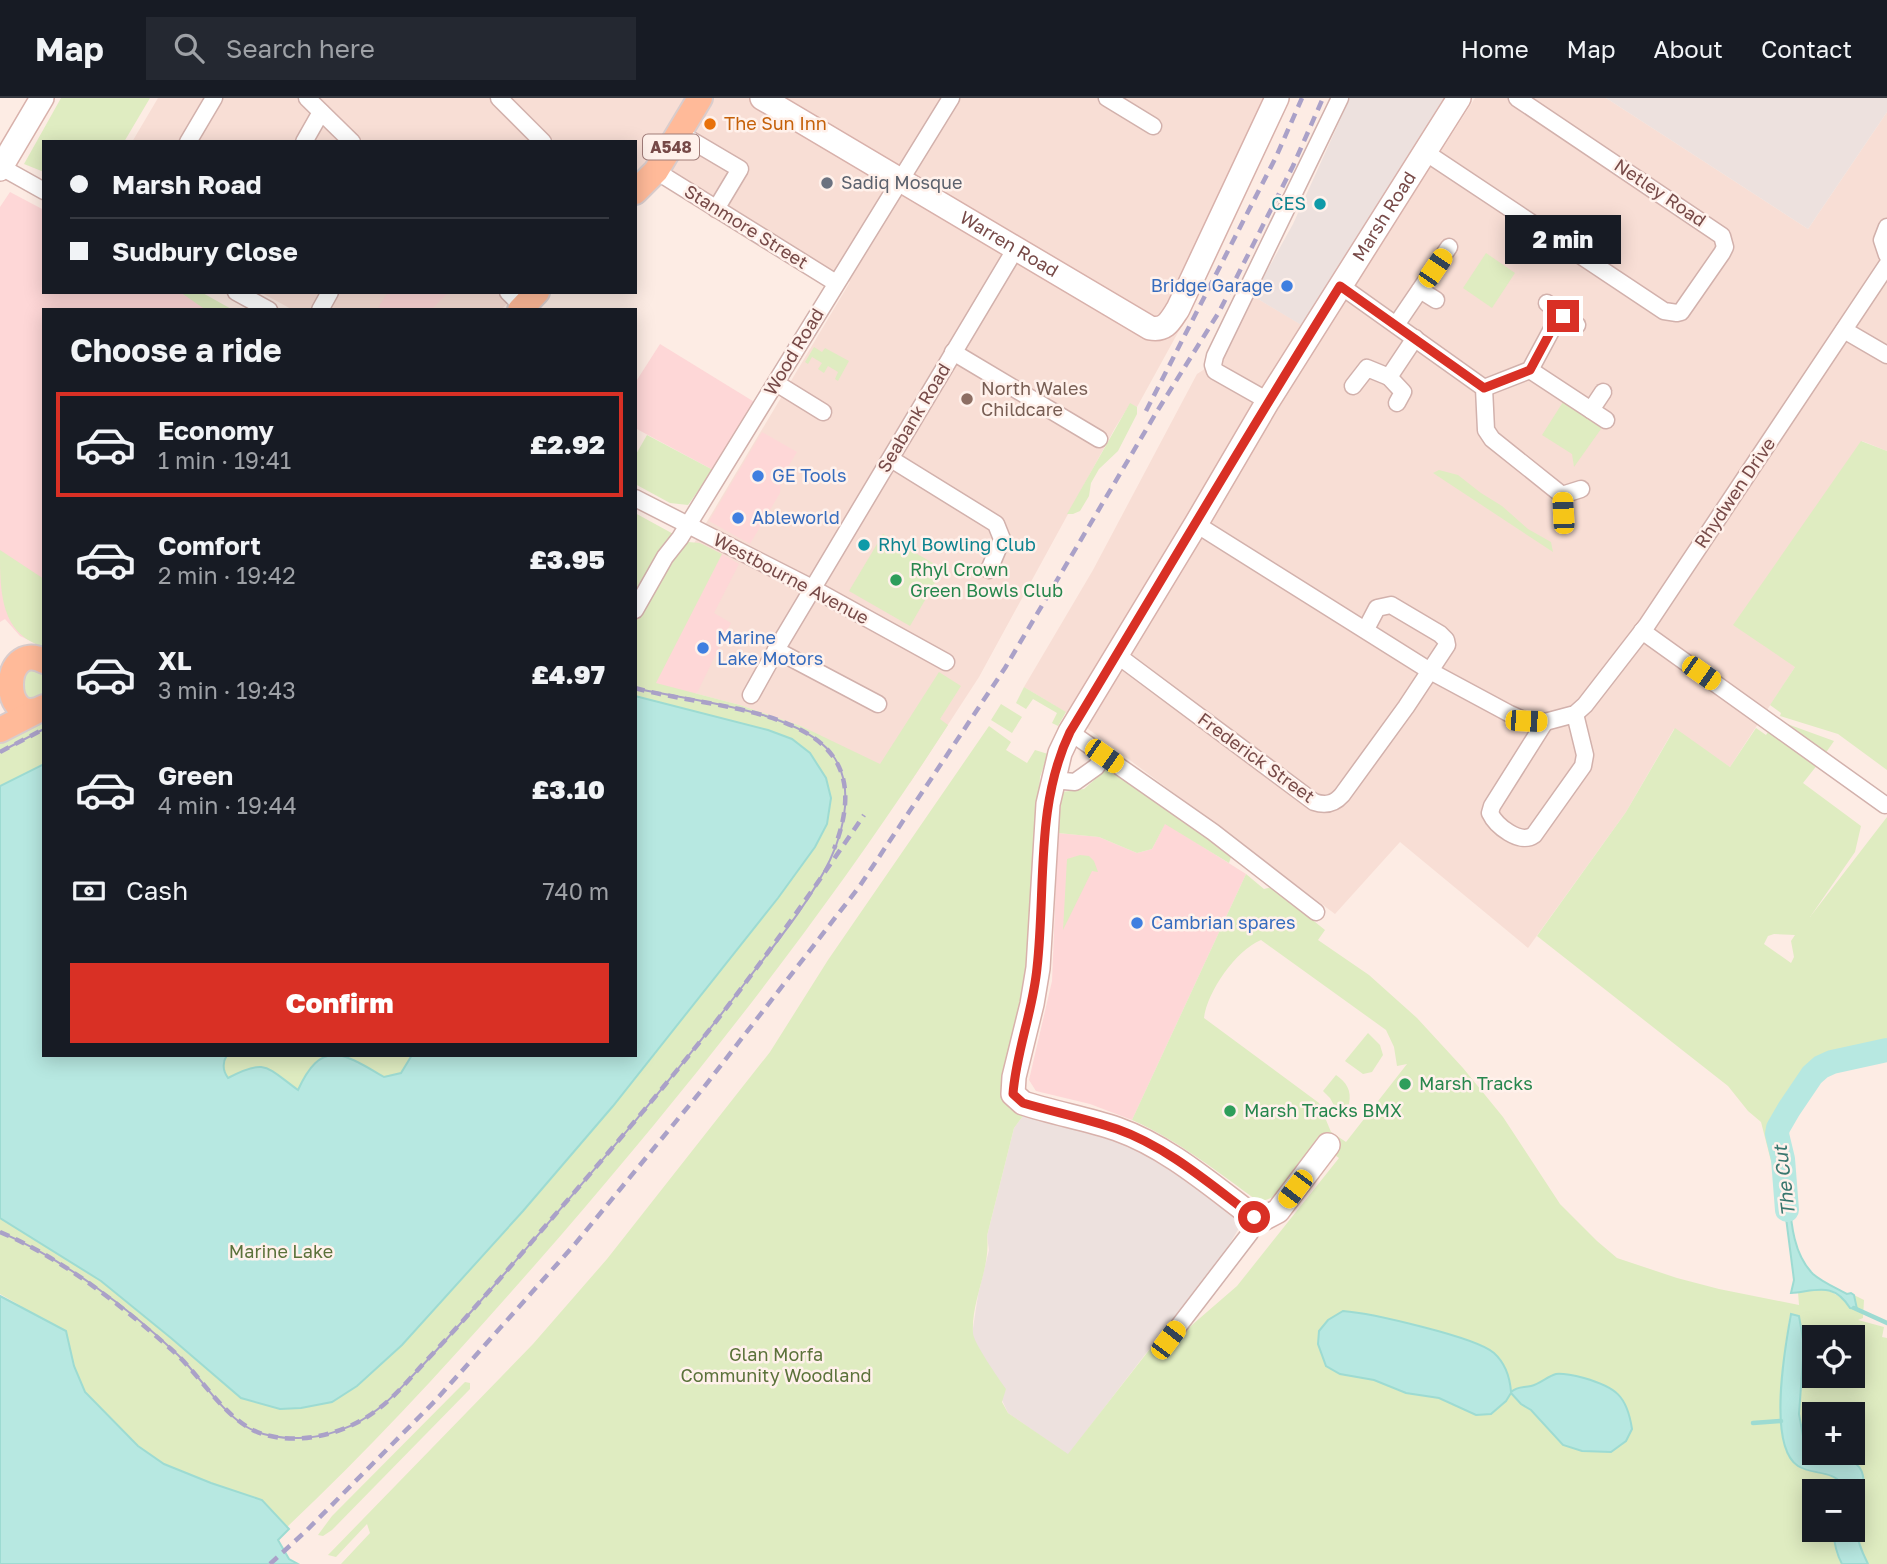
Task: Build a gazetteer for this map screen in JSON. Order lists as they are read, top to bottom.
{
  "streets": {
    "main road": ["A548"],
    "street": [
      "Netley Road",
      "Marsh Road",
      "Stanmore Street",
      "Warren Road",
      "Wood Road",
      "Seabank Road",
      "Rhydwen Drive",
      "Westbourne Avenue",
      "Frederick Street"
    ]
  },
  "crossings": [
    ["A548", "Stanmore Street"],
    ["Netley Road", "Marsh Road"],
    ["Marsh Road", "Frederick Street"],
    ["Stanmore Street", "Wood Road"],
    ["Warren Road", "Wood Road"],
    ["Warren Road", "Seabank Road"],
    ["Wood Road", "Westbourne Avenue"],
    ["Seabank Road", "Westbourne Avenue"]
  ],
  "water": ["The Cut"],
  "parks": ["Marine Lake", "Glan Morfa Community Woodland"],
  "places": [
    "The Sun Inn",
    "Sadiq Mosque",
    "CES",
    "Bridge Garage",
    "North Wales Childcare",
    "GE Tools",
    "Ableworld",
    "Rhyl Bowling Club",
    "Rhyl Crown Green Bowls Club",
    "Marine Lake Motors",
    "Cambrian spares",
    "Marsh Tracks",
    "Marsh Tracks BMX"
  ],
  "page": {
    "header": "Map",
    "search": "Search here",
    "nav": [
      "Home",
      "Map",
      "About",
      "Contact"
    ],
    "banner": ["Marsh Road", "Sudbury Close"],
    "bubble": "2 min",
    "heading": "Choose a ride",
    "list": [
      {
        "name": "Economy",
        "note": "1 min · 19:41",
        "value": "£2.92"
      },
      {
        "name": "Comfort",
        "note": "2 min · 19:42",
        "value": "£3.95"
      },
      {
        "name": "XL",
        "note": "3 min · 19:43",
        "value": "£4.97"
      },
      {
        "name": "Green",
        "note": "4 min · 19:44",
        "value": "£3.10"
      }
    ],
    "pay": ["Cash", "740 m"],
    "buttons": "Confirm",
    "map_buttons": ["+", "−"]
  }
}
